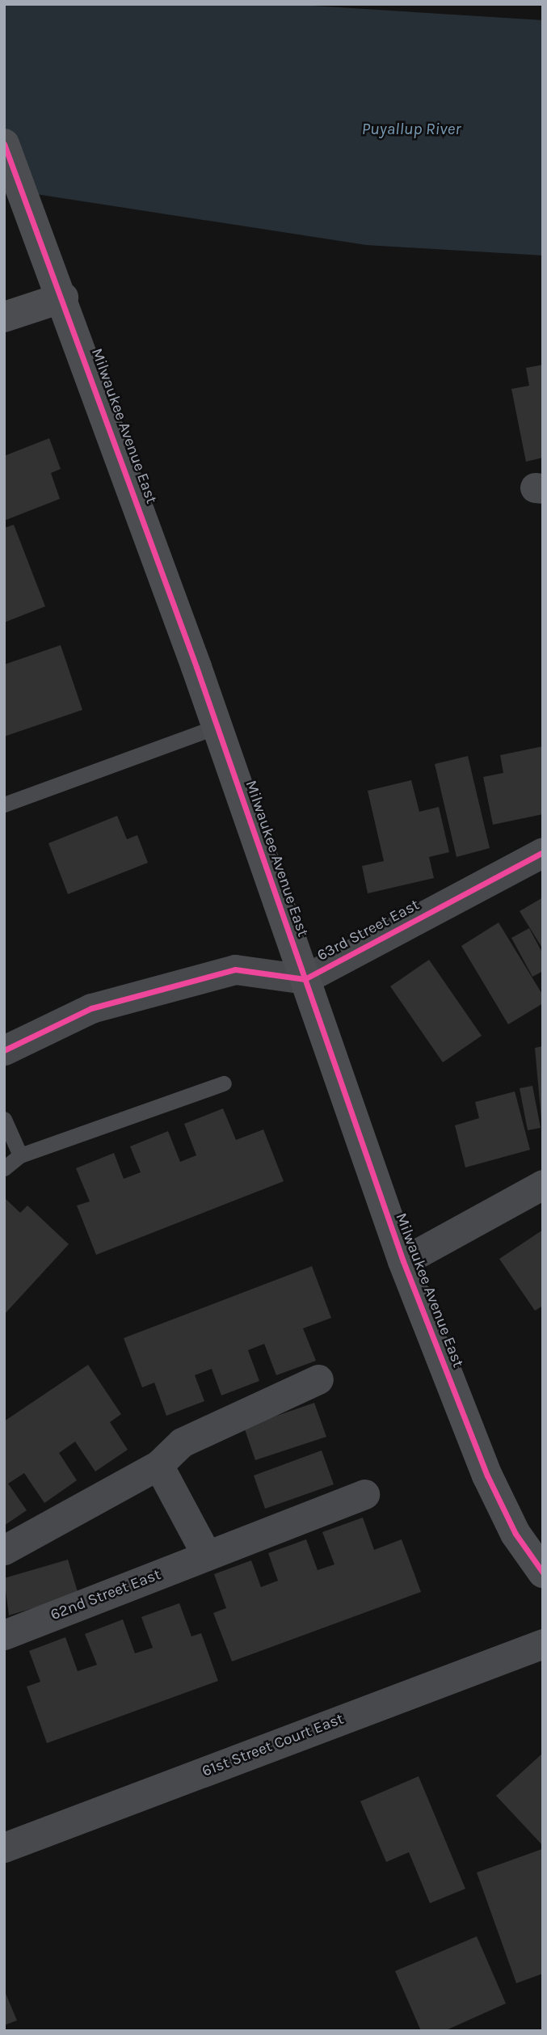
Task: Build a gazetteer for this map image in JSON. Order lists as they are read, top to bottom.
{
  "streets": {
    "street": [
      "Milwaukee Avenue East",
      "63rd Street East",
      "62nd Street East",
      "61st Street Court East"
    ]
  },
  "crossings": [
    ["Milwaukee Avenue East", "63rd Street East"]
  ],
  "water": ["Puyallup River"]
}
